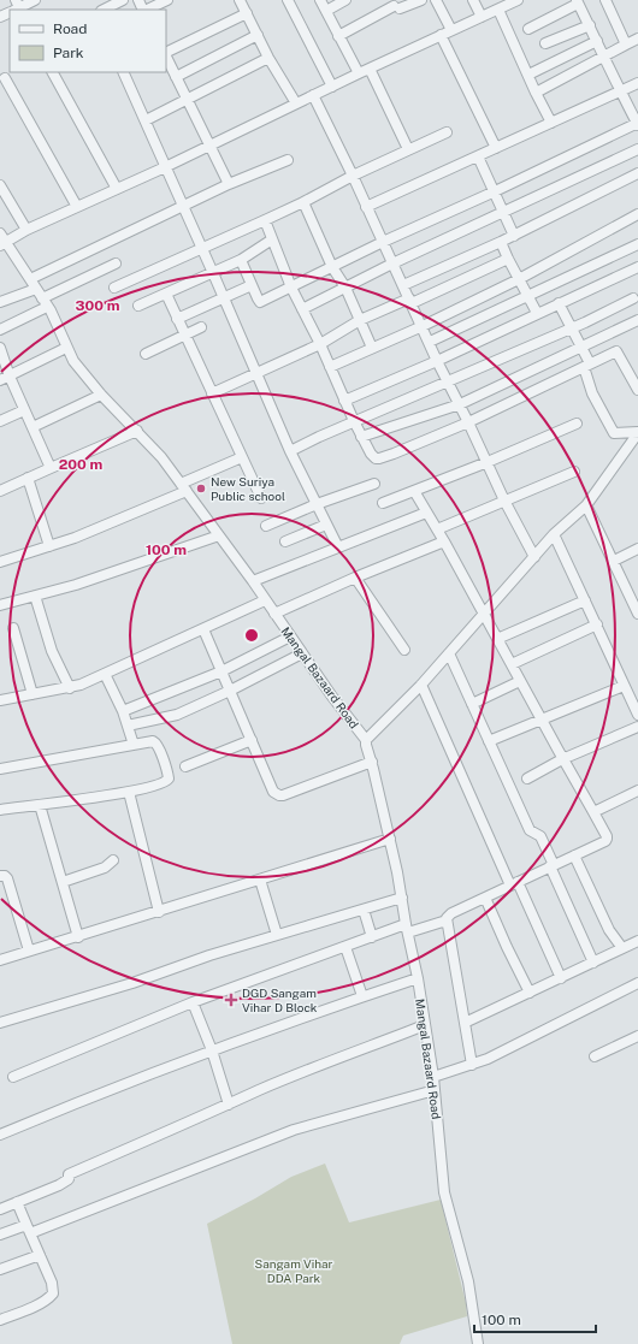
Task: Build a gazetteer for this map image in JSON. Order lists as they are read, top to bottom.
{
  "streets": {
    "street": ["Mangal Bazaard Road"]
  },
  "parks": ["Sangam Vihar DDA Park"],
  "places": {
    "other": ["New Suriya Public school"],
    "health": ["DGD Sangam Vihar D Block"]
  },
  "legend": ["Road", "Park"],
  "scale_bar": "100 m",
  "rings": ["300 m", "200 m", "100 m"]
}
